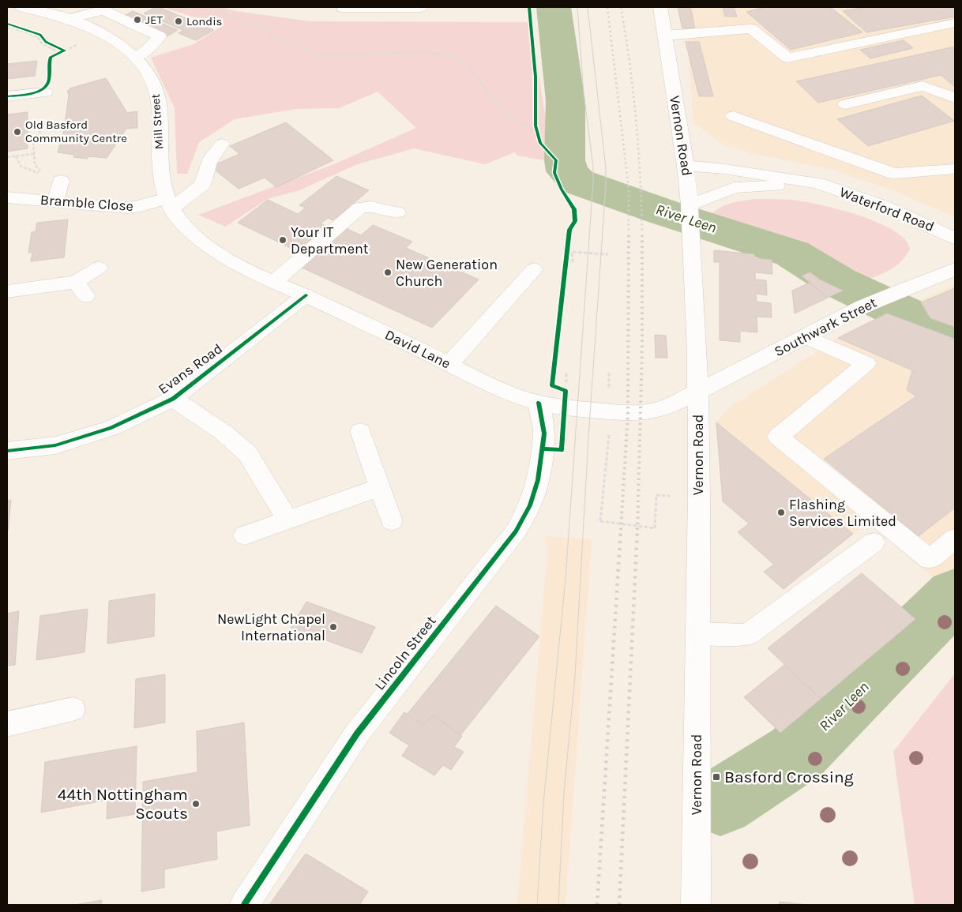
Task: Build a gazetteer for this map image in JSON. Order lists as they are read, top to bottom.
{
  "streets": {
    "main road": [
      "Mill Street",
      "Vernon Road",
      "Bramble Close",
      "Waterford Road",
      "Southwark Street",
      "David Lane",
      "Evans Road",
      "Lincoln Street"
    ]
  },
  "crossings": [
    ["Mill Street", "Bramble Close"],
    ["Mill Street", "David Lane"],
    ["Vernon Road", "Waterford Road"],
    ["Vernon Road", "Southwark Street"],
    ["Vernon Road", "David Lane"],
    ["Bramble Close", "David Lane"],
    ["Southwark Street", "David Lane"],
    ["David Lane", "Evans Road"],
    ["David Lane", "Lincoln Street"]
  ],
  "water": ["River Leen"],
  "places": {
    "other": [
      "JET",
      "Londis",
      "Old Basford Community Centre",
      "Your IT Department",
      "New Generation Church",
      "Flashing Services Limited",
      "NewLight Chapel International",
      "44th Nottingham Scouts"
    ],
    "transit": ["Basford Crossing"]
  }
}
